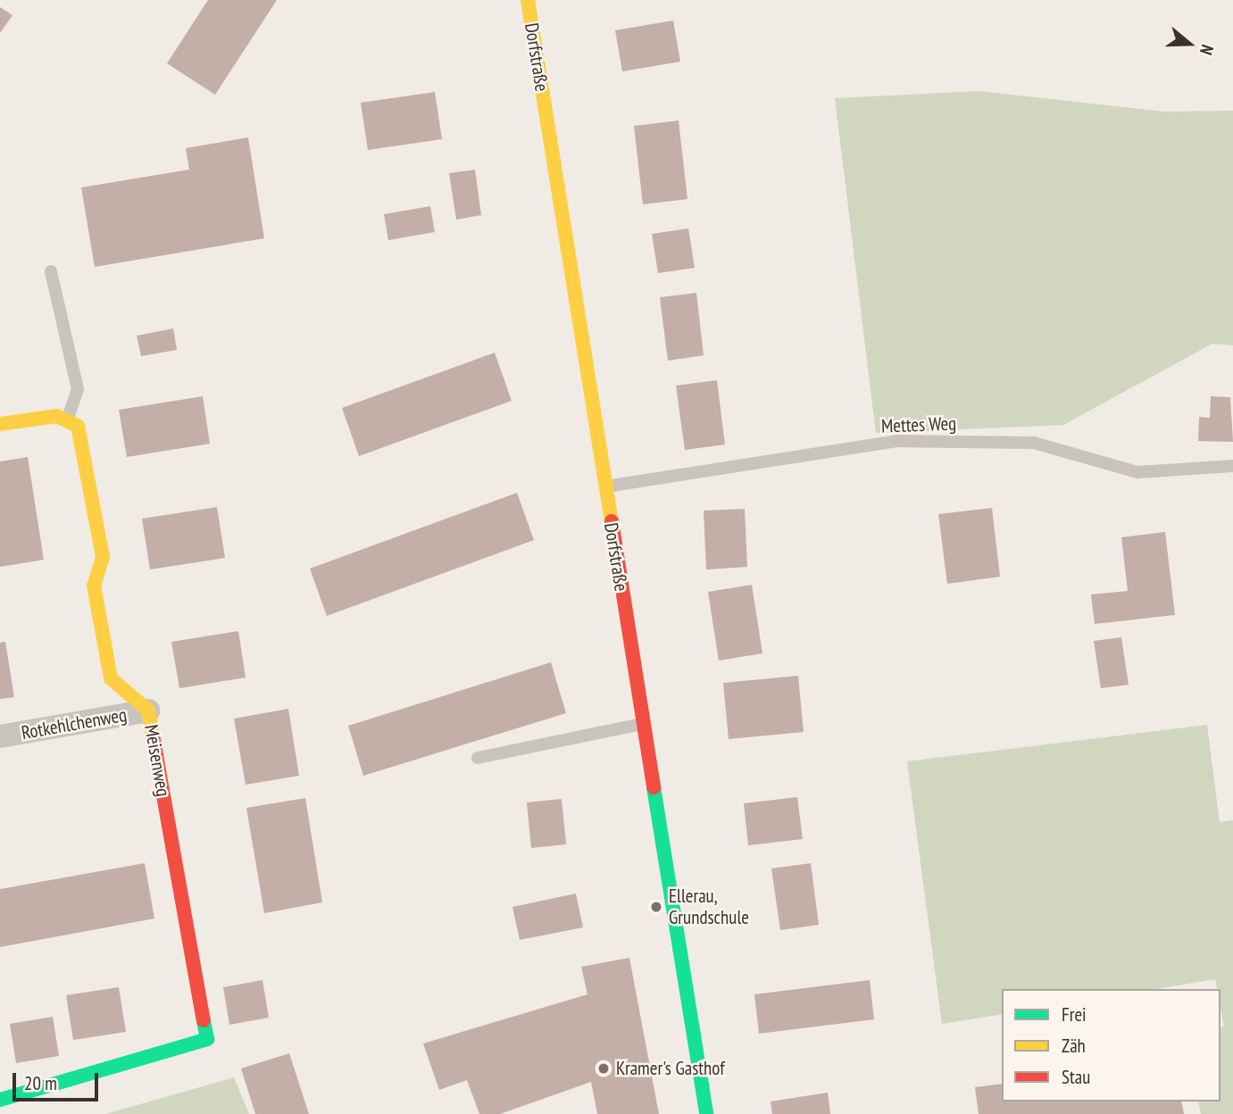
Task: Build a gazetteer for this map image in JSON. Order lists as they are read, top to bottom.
{
  "streets": {
    "street": ["Dorfstraße", "Rotkehlchenweg", "Meisenweg"],
    "lane": ["Mettes Weg"]
  },
  "crossings": [
    ["Dorfstraße", "Mettes Weg"],
    ["Rotkehlchenweg", "Meisenweg"]
  ],
  "places": ["Ellerau, Grundschule", "Kramer's Gasthof"],
  "legend": ["Frei", "Zäh", "Stau"],
  "scale_bar": "20 m",
  "north": "right"
}
